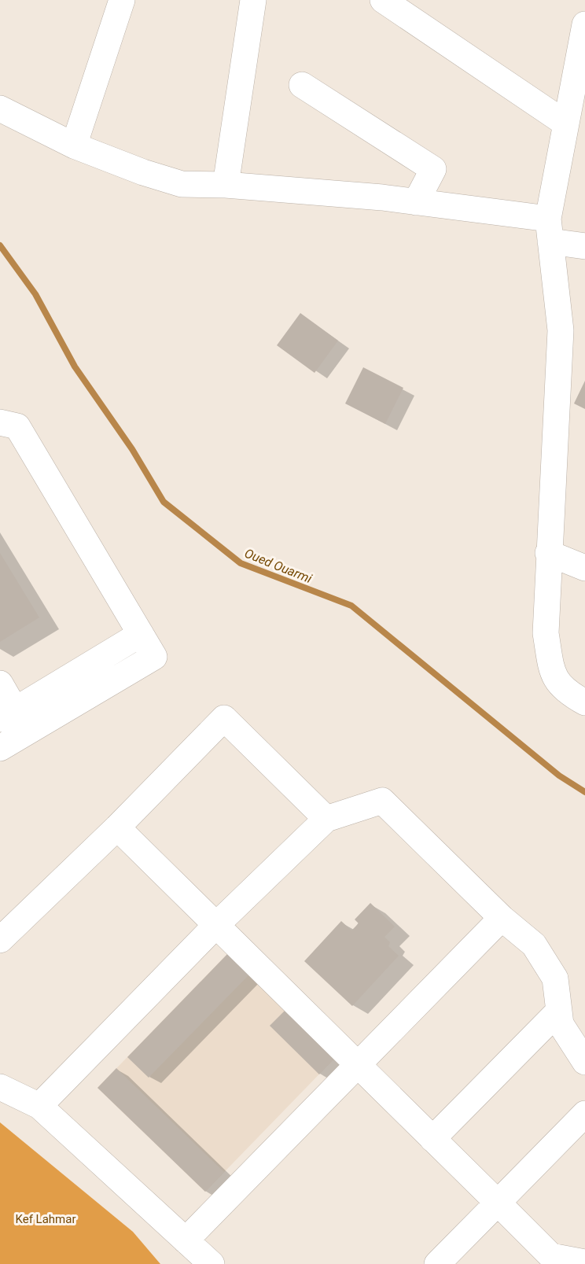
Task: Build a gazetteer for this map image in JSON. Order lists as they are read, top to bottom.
{
  "water": ["Oued Ouarmi"],
  "parks": ["Kef Lahmar"]
}
